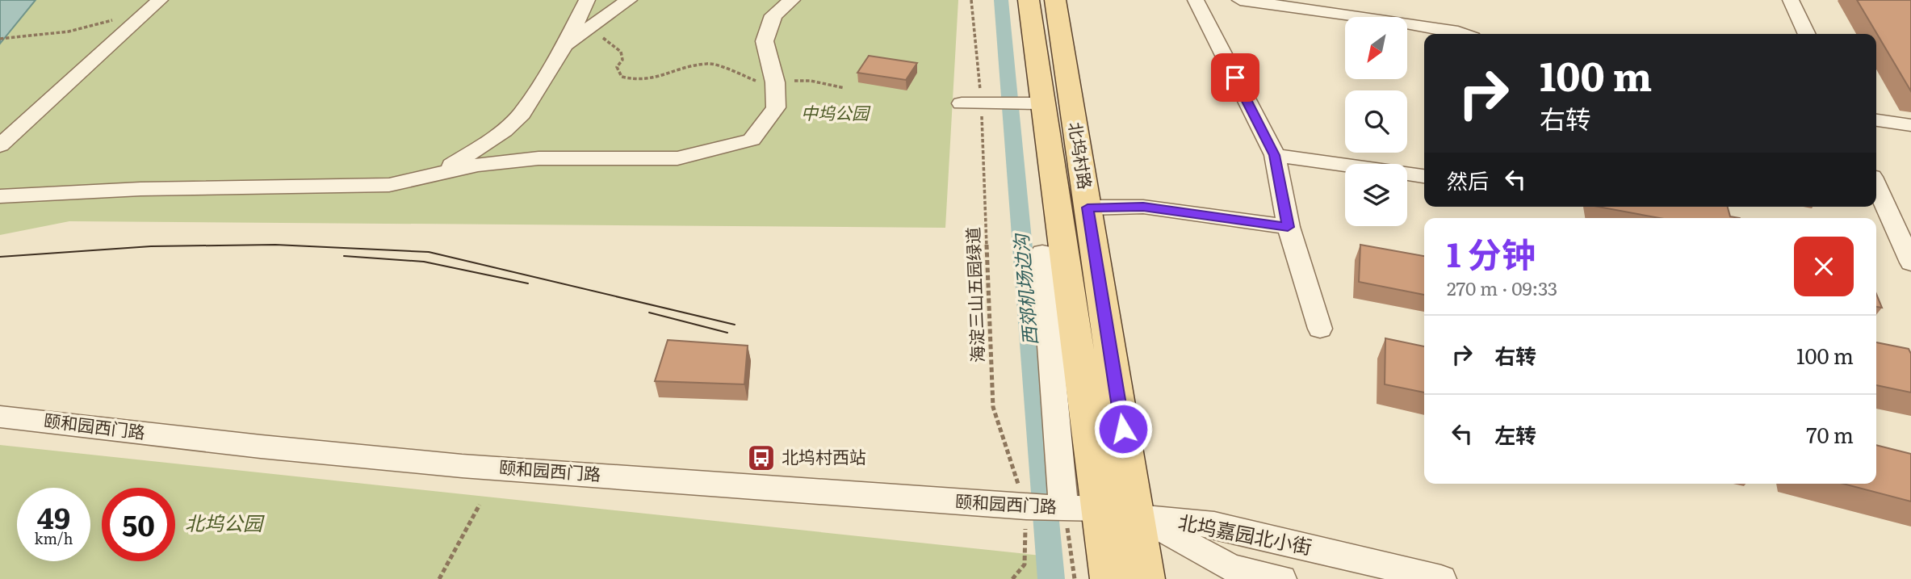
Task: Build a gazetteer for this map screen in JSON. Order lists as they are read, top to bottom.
{
  "streets": {
    "main road": ["北坞村路"],
    "street": ["颐和园西门路", "北坞嘉园北小街"],
    "path": ["海淀三山五园绿道"]
  },
  "crossings": [
    ["北坞村路", "颐和园西门路"],
    ["北坞村路", "北坞嘉园北小街"],
    ["海淀三山五园绿道", "颐和园西门路"],
    ["颐和园西门路", "北坞嘉园北小街"]
  ],
  "water": ["西郊机场边沟"],
  "parks": ["中坞公园", "北坞公园"],
  "places": {
    "bus stop": ["北坞村西站"]
  },
  "north": "bottom left",
  "page": {
    "turn": ["100 m", "右转"],
    "then": "然后",
    "heading": ["1 分钟", "270 m · 09:33"],
    "list": [
      {
        "name": "右转",
        "value": "100 m"
      },
      {
        "name": "左转",
        "value": "70 m"
      }
    ],
    "speed": "49 km/h",
    "limit": "50"
  }
}
